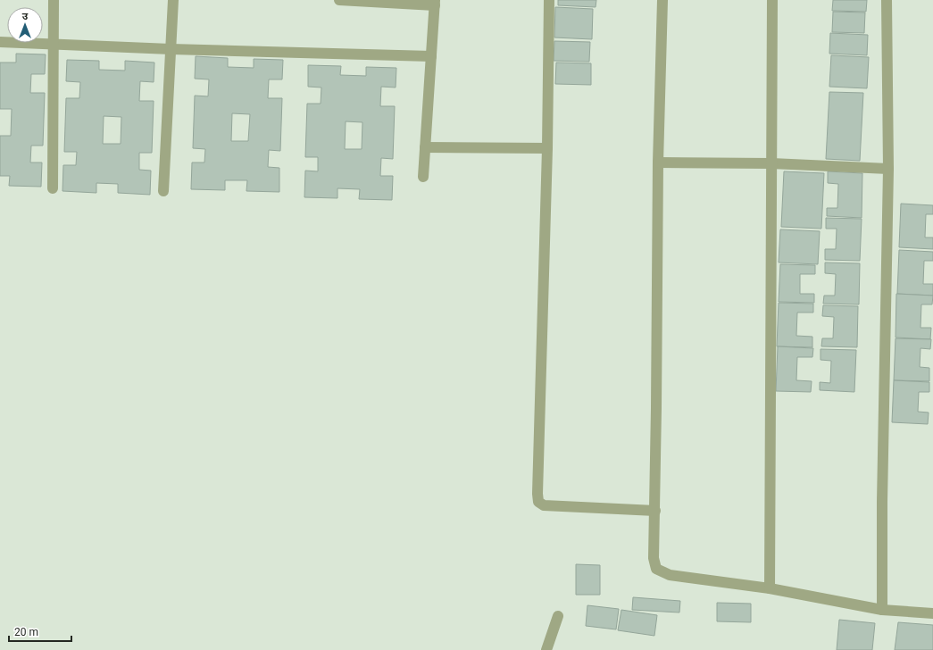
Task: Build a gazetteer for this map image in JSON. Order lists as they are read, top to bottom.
{
  "scale_bar": "20 m",
  "north": "top"
}
